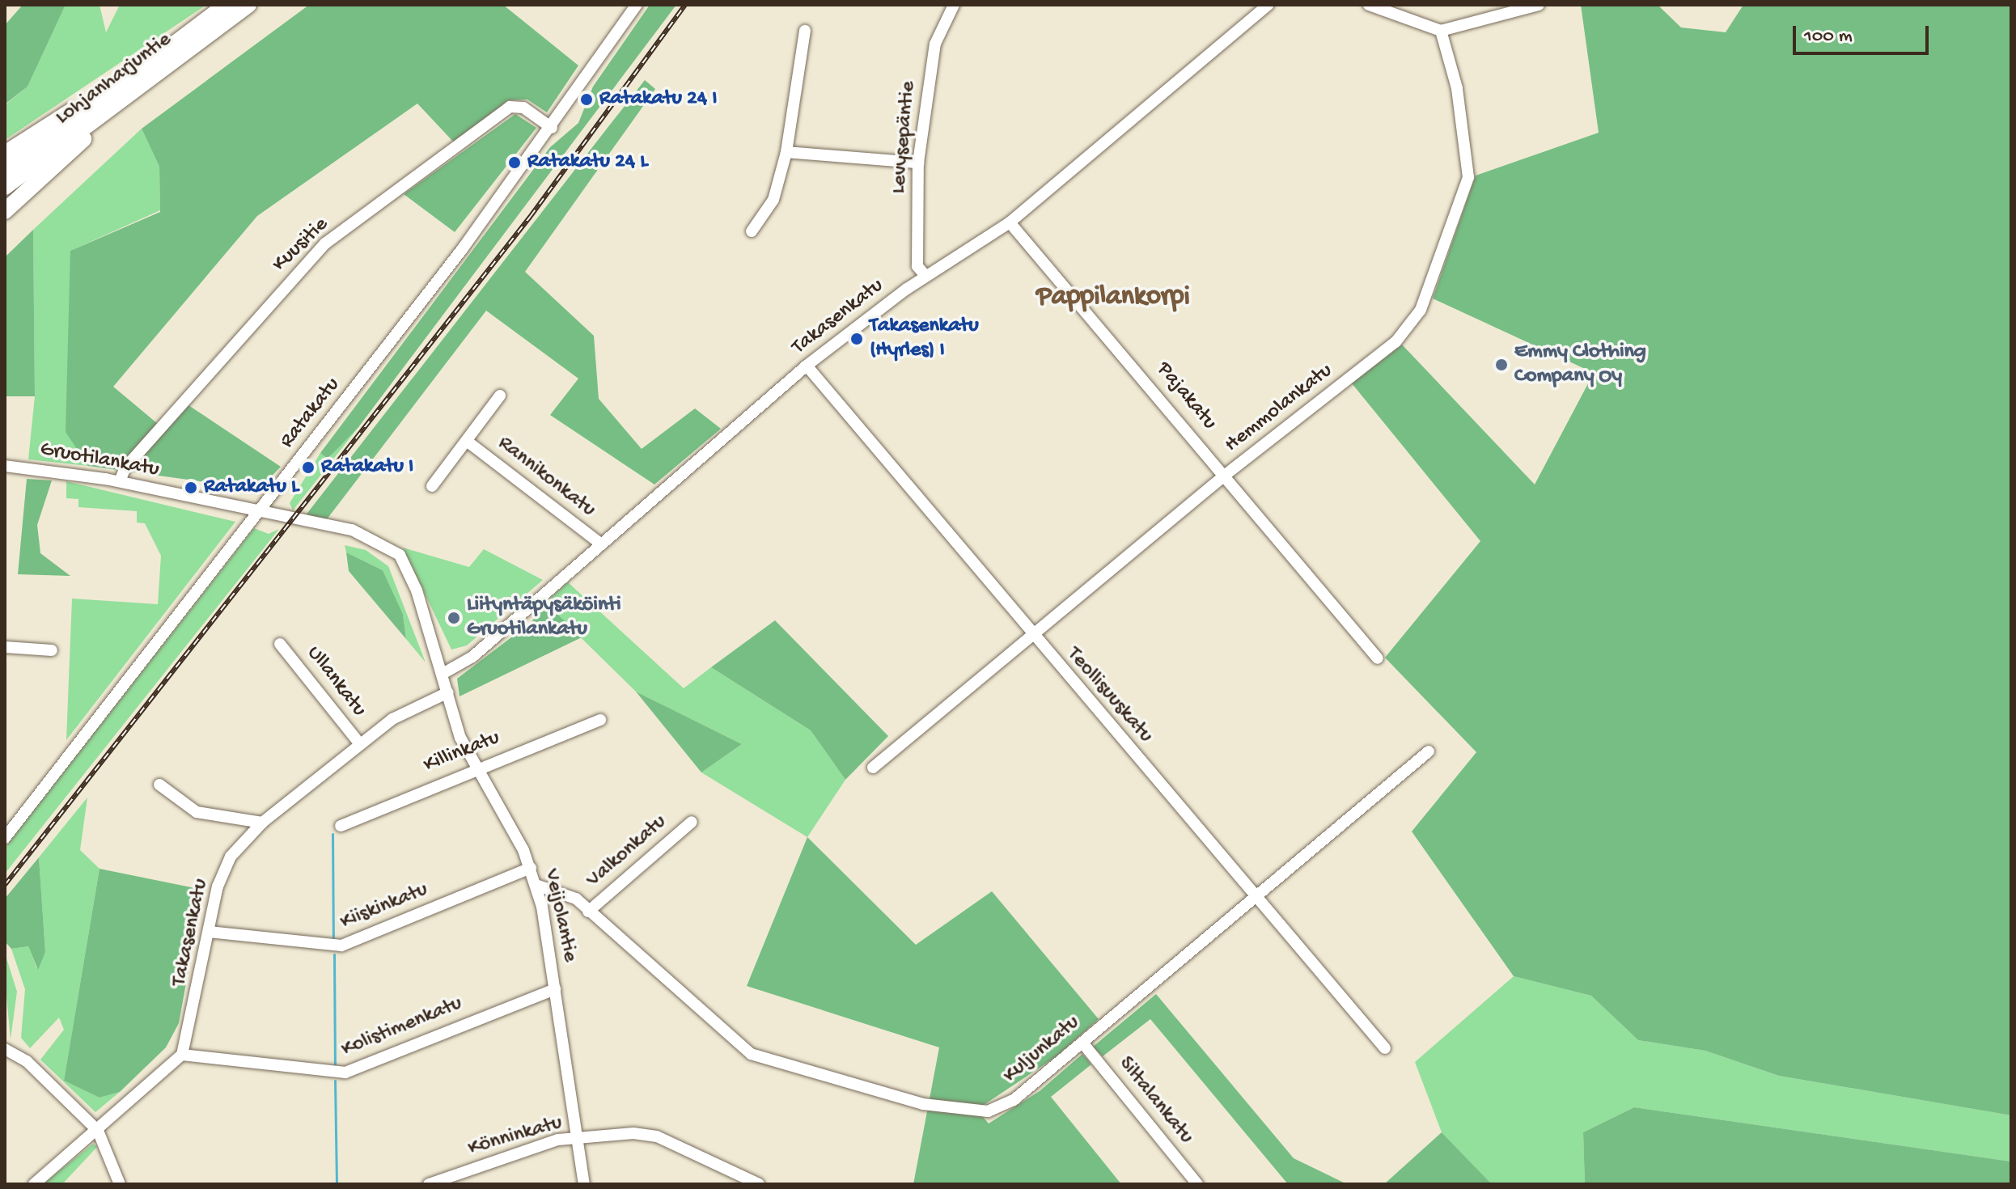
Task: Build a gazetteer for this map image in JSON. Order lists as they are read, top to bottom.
{
  "streets": {
    "highway": ["Lohjanharjuntie"],
    "street": [
      "Levysepäntie",
      "Kuusitie",
      "Takasenkatu",
      "Pajakatu",
      "Hemmolankatu",
      "Ratakatu",
      "Gruotilankatu",
      "Rannikonkatu",
      "Ullankatu",
      "Teollisuuskatu",
      "Killinkatu",
      "Valkonkatu",
      "Kiiskinkatu",
      "Veijolantie",
      "Kolistimenkatu",
      "Kuljunkatu",
      "Siltalankatu",
      "Könninkatu"
    ]
  },
  "crossings": [
    ["Levysepäntie", "Takasenkatu"],
    ["Kuusitie", "Ratakatu"],
    ["Kuusitie", "Gruotilankatu"],
    ["Takasenkatu", "Pajakatu"],
    ["Takasenkatu", "Gruotilankatu"],
    ["Takasenkatu", "Rannikonkatu"],
    ["Takasenkatu", "Ullankatu"],
    ["Takasenkatu", "Teollisuuskatu"],
    ["Takasenkatu", "Kiiskinkatu"],
    ["Takasenkatu", "Veijolantie"],
    ["Takasenkatu", "Kolistimenkatu"],
    ["Pajakatu", "Hemmolankatu"],
    ["Hemmolankatu", "Teollisuuskatu"],
    ["Ratakatu", "Gruotilankatu"],
    ["Gruotilankatu", "Veijolantie"],
    ["Teollisuuskatu", "Kuljunkatu"],
    ["Killinkatu", "Veijolantie"],
    ["Valkonkatu", "Kuljunkatu"],
    ["Kiiskinkatu", "Veijolantie"],
    ["Veijolantie", "Kolistimenkatu"],
    ["Veijolantie", "Kuljunkatu"],
    ["Veijolantie", "Könninkatu"],
    ["Kuljunkatu", "Siltalankatu"]
  ],
  "districts": ["Pappilankorpi"],
  "places": [
    "Ratakatu 24 I",
    "Ratakatu 24 L",
    "Takasenkatu (Hyrles) I",
    "Emmy Clothing Company Oy",
    "Ratakatu I",
    "Ratakatu L",
    "Liityntäpysäköinti Gruotilankatu"
  ],
  "scale_bar": "100 m"
}
